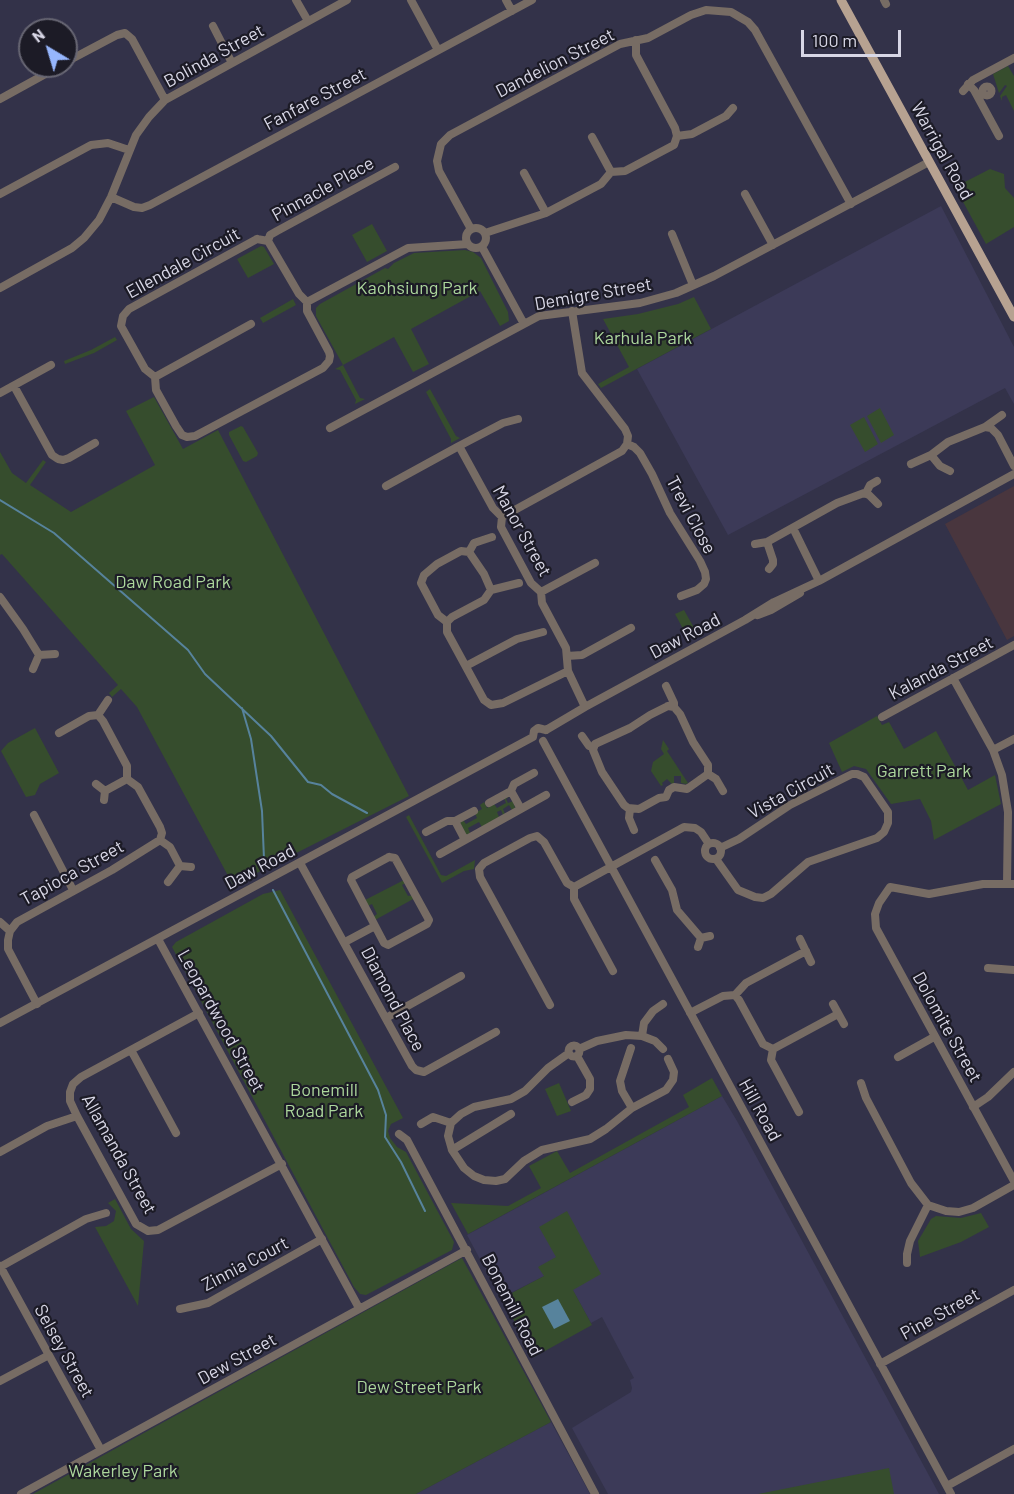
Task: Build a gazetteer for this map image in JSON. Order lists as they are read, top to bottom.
{
  "streets": {
    "main road": ["Warrigal Road"],
    "street": [
      "Bolinda Street",
      "Dandelion Street",
      "Fanfare Street",
      "Pinnacle Place",
      "Ellendale Circuit",
      "Demigre Street",
      "Trevi Close",
      "Manor Street",
      "Daw Road",
      "Kalanda Street",
      "Vista Circuit",
      "Tapioca Street",
      "Diamond Place",
      "Leopardwood Street",
      "Dolomite Street",
      "Hill Road",
      "Allamanda Street",
      "Zinnia Court",
      "Bonemill Road",
      "Pine Street",
      "Selsey Street",
      "Dew Street"
    ]
  },
  "crossings": [
    ["Bolinda Street", "Fanfare Street"],
    ["Dandelion Street", "Demigre Street"],
    ["Warrigal Road", "Demigre Street"],
    ["Pinnacle Place", "Ellendale Circuit"],
    ["Manor Street", "Daw Road"],
    ["Daw Road", "Tapioca Street"],
    ["Daw Road", "Diamond Place"],
    ["Daw Road", "Leopardwood Street"],
    ["Daw Road", "Hill Road"],
    ["Leopardwood Street", "Allamanda Street"],
    ["Leopardwood Street", "Zinnia Court"],
    ["Leopardwood Street", "Dew Street"],
    ["Hill Road", "Pine Street"],
    ["Bonemill Road", "Dew Street"],
    ["Selsey Street", "Dew Street"]
  ],
  "parks": [
    "Kaohsiung Park",
    "Karhula Park",
    "Daw Road Park",
    "Garrett Park",
    "Bonemill Road Park",
    "Dew Street Park",
    "Wakerley Park"
  ],
  "scale_bar": "100 m",
  "north": "top left"
}
